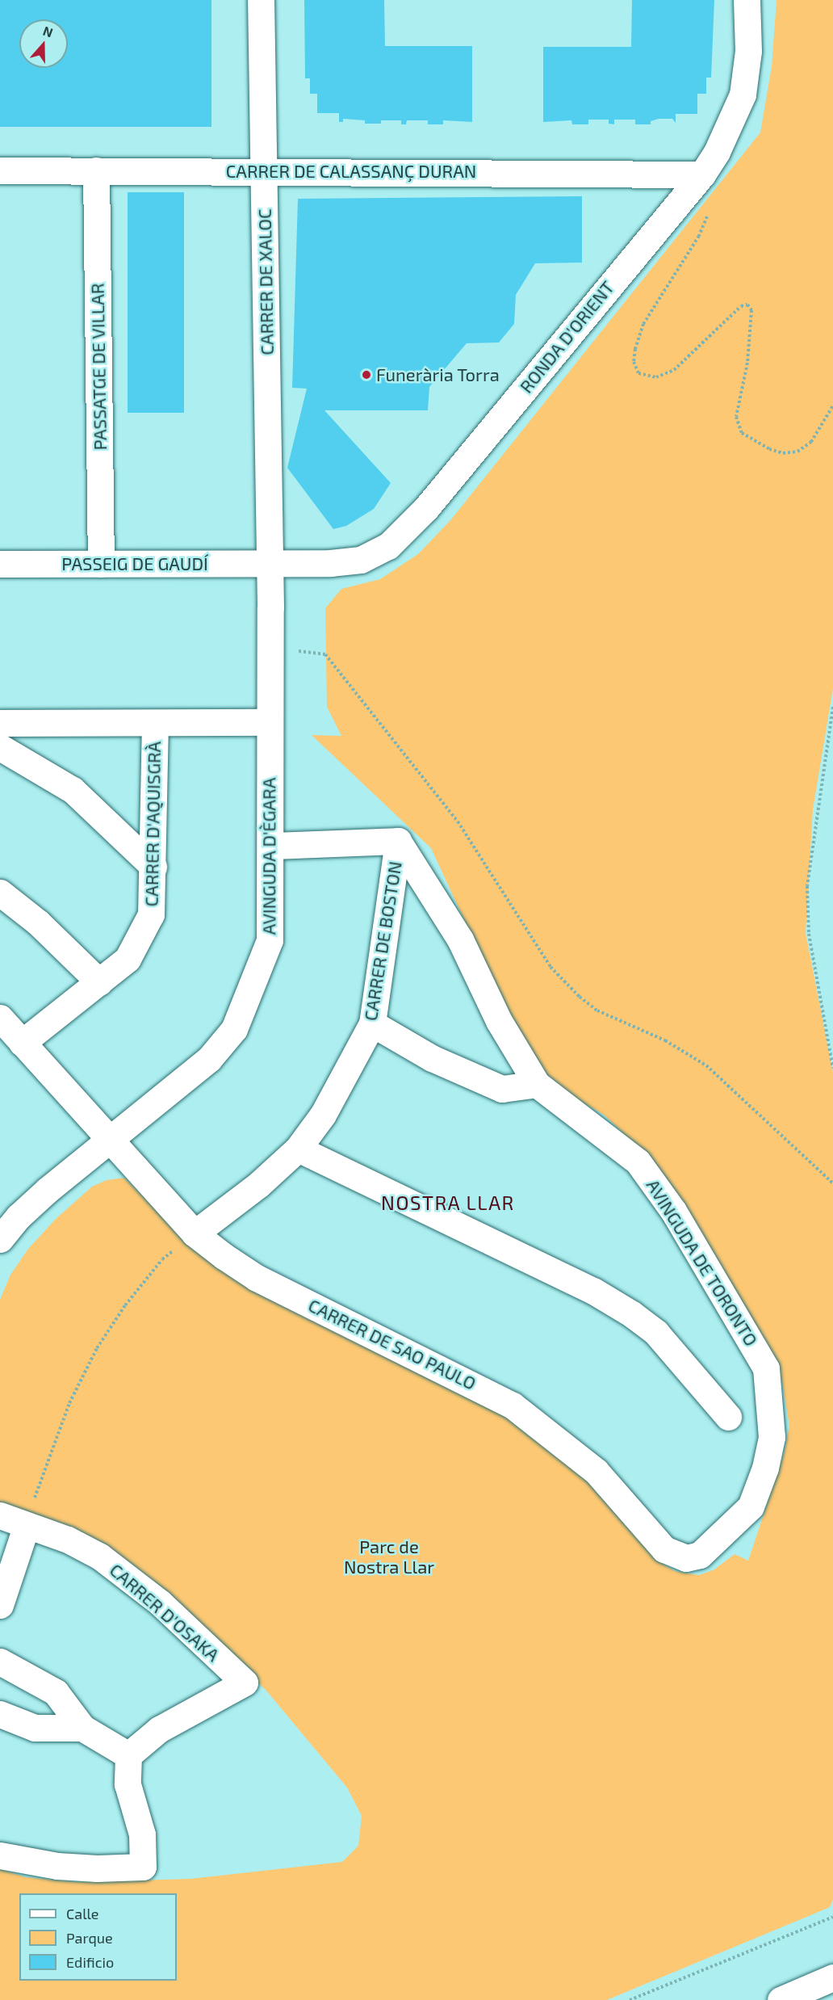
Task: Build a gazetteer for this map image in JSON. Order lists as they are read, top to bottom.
{
  "streets": {
    "street": [
      "CARRER DE CALASSANÇ DURAN",
      "CARRER DE XALOC",
      "RONDA D'ORIENT",
      "PASSATGE DE VILLAR",
      "PASSEIG DE GAUDÍ",
      "CARRER D'AQUISGRÀ",
      "AVINGUDA D'ÈGARA",
      "CARRER DE BOSTON",
      "AVINGUDA DE TORONTO",
      "CARRER DE SAO PAULO",
      "CARRER D'OSAKA"
    ]
  },
  "crossings": [
    ["CARRER DE CALASSANÇ DURAN", "CARRER DE XALOC"],
    ["CARRER DE CALASSANÇ DURAN", "RONDA D'ORIENT"],
    ["CARRER DE CALASSANÇ DURAN", "PASSATGE DE VILLAR"],
    ["CARRER DE XALOC", "RONDA D'ORIENT"],
    ["CARRER DE XALOC", "PASSEIG DE GAUDÍ"],
    ["CARRER DE XALOC", "AVINGUDA D'ÈGARA"],
    ["RONDA D'ORIENT", "PASSEIG DE GAUDÍ"],
    ["RONDA D'ORIENT", "AVINGUDA D'ÈGARA"],
    ["PASSATGE DE VILLAR", "PASSEIG DE GAUDÍ"],
    ["PASSEIG DE GAUDÍ", "AVINGUDA D'ÈGARA"],
    ["CARRER D'AQUISGRÀ", "CARRER DE SAO PAULO"],
    ["AVINGUDA D'ÈGARA", "CARRER DE SAO PAULO"],
    ["CARRER DE BOSTON", "AVINGUDA DE TORONTO"],
    ["CARRER DE BOSTON", "CARRER DE SAO PAULO"],
    ["AVINGUDA DE TORONTO", "CARRER DE SAO PAULO"]
  ],
  "districts": ["NOSTRA LLAR"],
  "parks": ["Parc de Nostra Llar"],
  "places": ["Funerària Torra"],
  "legend": ["Calle", "Parque", "Edificio"],
  "north": "top"
}
